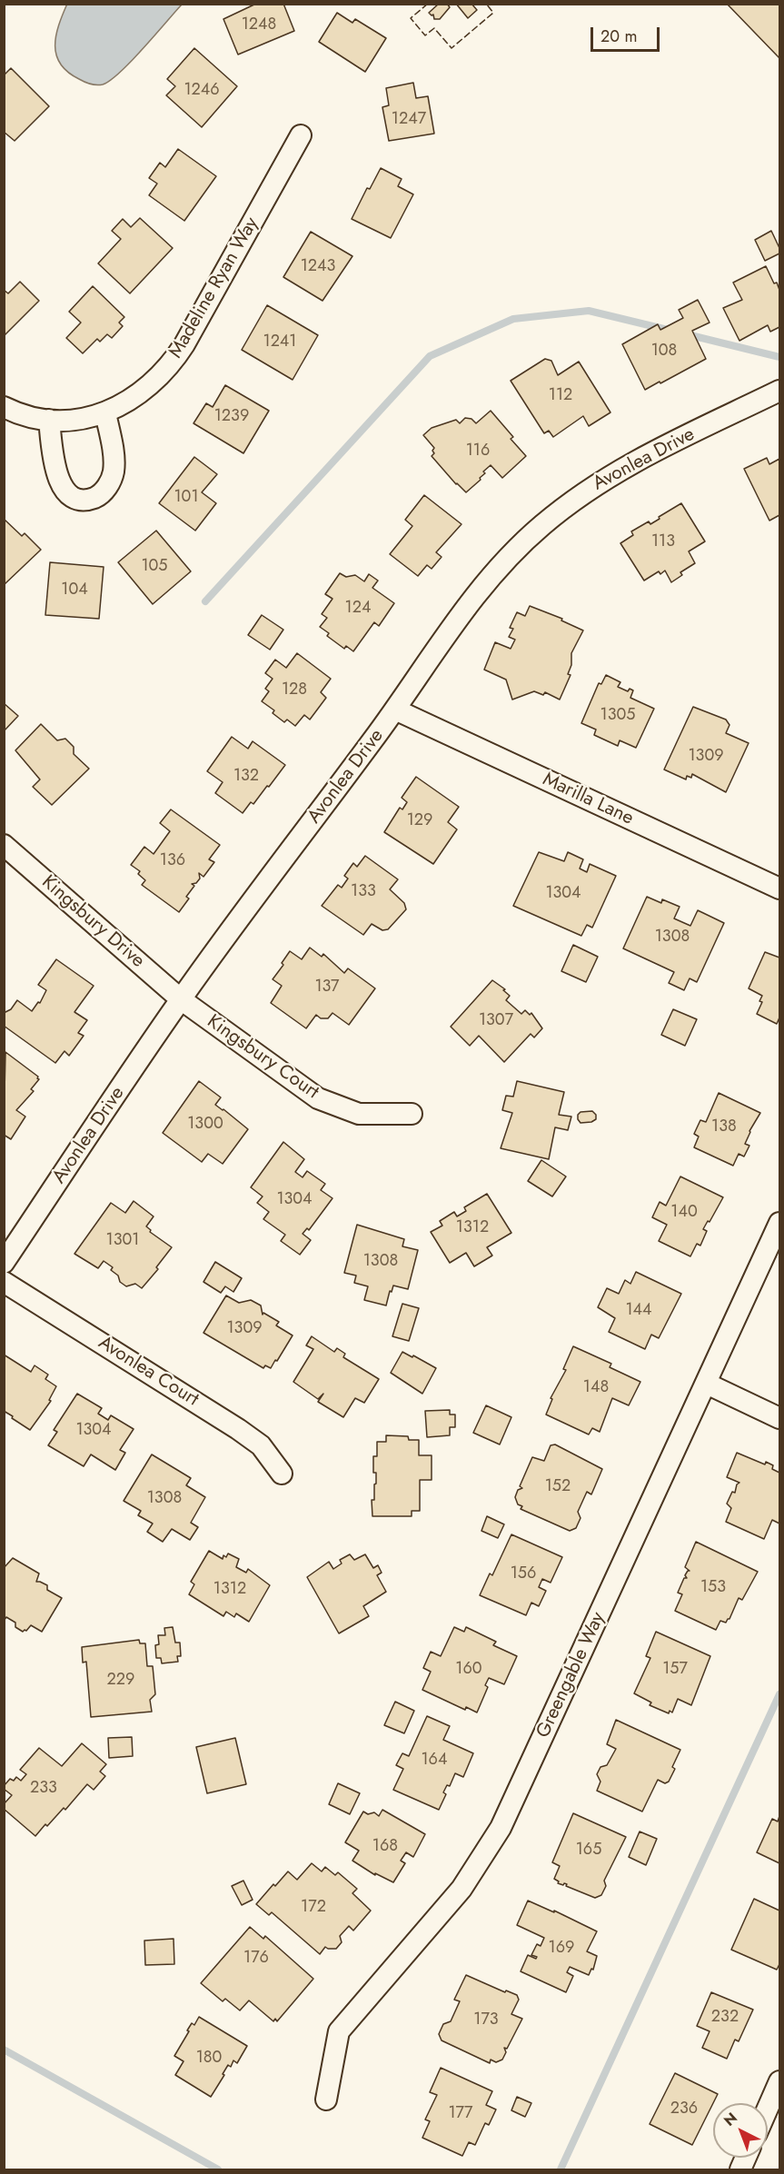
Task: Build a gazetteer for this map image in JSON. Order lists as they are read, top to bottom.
{
  "streets": {
    "street": [
      "Madeline Ryan Way",
      "Avonlea Drive",
      "Marilla Lane",
      "Kingsbury Drive",
      "Kingsbury Court",
      "Avonlea Court",
      "Greengable Way"
    ]
  },
  "crossings": [
    ["Avonlea Drive", "Marilla Lane"],
    ["Avonlea Drive", "Kingsbury Drive"],
    ["Avonlea Drive", "Kingsbury Court"],
    ["Kingsbury Drive", "Kingsbury Court"]
  ],
  "house_numbers": [
    "1248",
    "1246",
    "1247",
    "1243",
    "1241",
    "108",
    "112",
    "1239",
    "116",
    "101",
    "113",
    "105",
    "104",
    "124",
    "128",
    "1305",
    "1309",
    "132",
    "129",
    "136",
    "133",
    "1304",
    "1308",
    "137",
    "1307",
    "1300",
    "138",
    "1304",
    "140",
    "1312",
    "1301",
    "1308",
    "144",
    "1309",
    "148",
    "1304",
    "152",
    "1308",
    "156",
    "153",
    "1312",
    "160",
    "157",
    "229",
    "164",
    "233",
    "168",
    "165",
    "172",
    "169",
    "176",
    "232",
    "173",
    "180",
    "236",
    "177"
  ],
  "scale_bar": "20 m",
  "north": "top left"
}
